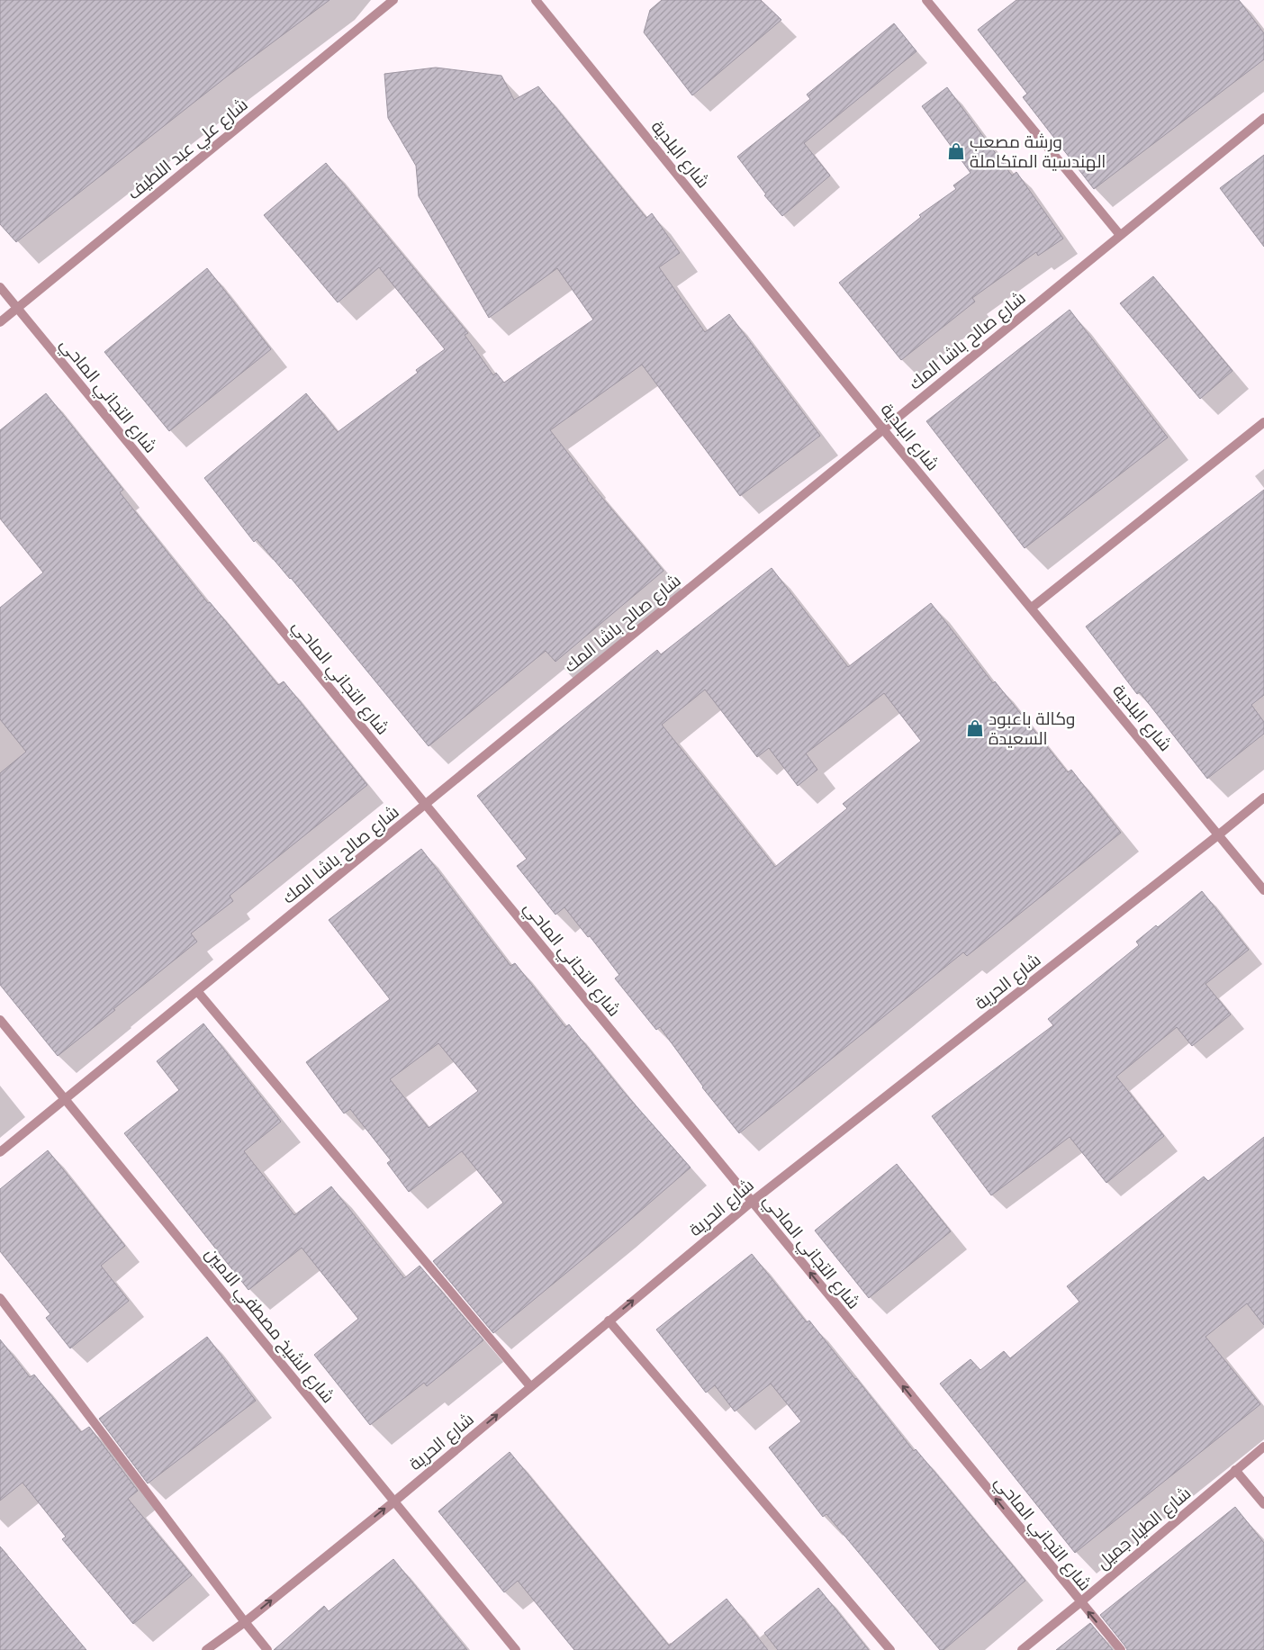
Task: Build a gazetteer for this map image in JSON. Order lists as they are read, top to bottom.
{
  "streets": {
    "street": [
      "شارع علي عبد اللطيف",
      "شارع البلدية",
      "شارع صالح باشا المك",
      "شارع التجاني الماحي",
      "شارع الحرية",
      "شارع الشيخ مصطفي الامين",
      "شارع الطيار جميل"
    ]
  },
  "crossings": [
    ["شارع علي عبد اللطيف", "شارع التجاني الماحي"],
    ["شارع البلدية", "شارع صالح باشا المك"],
    ["شارع البلدية", "شارع الحرية"],
    ["شارع صالح باشا المك", "شارع التجاني الماحي"],
    ["شارع صالح باشا المك", "شارع الشيخ مصطفي الامين"],
    ["شارع التجاني الماحي", "شارع الحرية"],
    ["شارع التجاني الماحي", "شارع الطيار جميل"],
    ["شارع الحرية", "شارع الشيخ مصطفي الامين"]
  ],
  "one_way": ["شارع الحرية"],
  "places": {
    "shop": ["ورشة مصعب الهندسية المتكاملة", "وكالة باعبود السعيدة"]
  }
}
